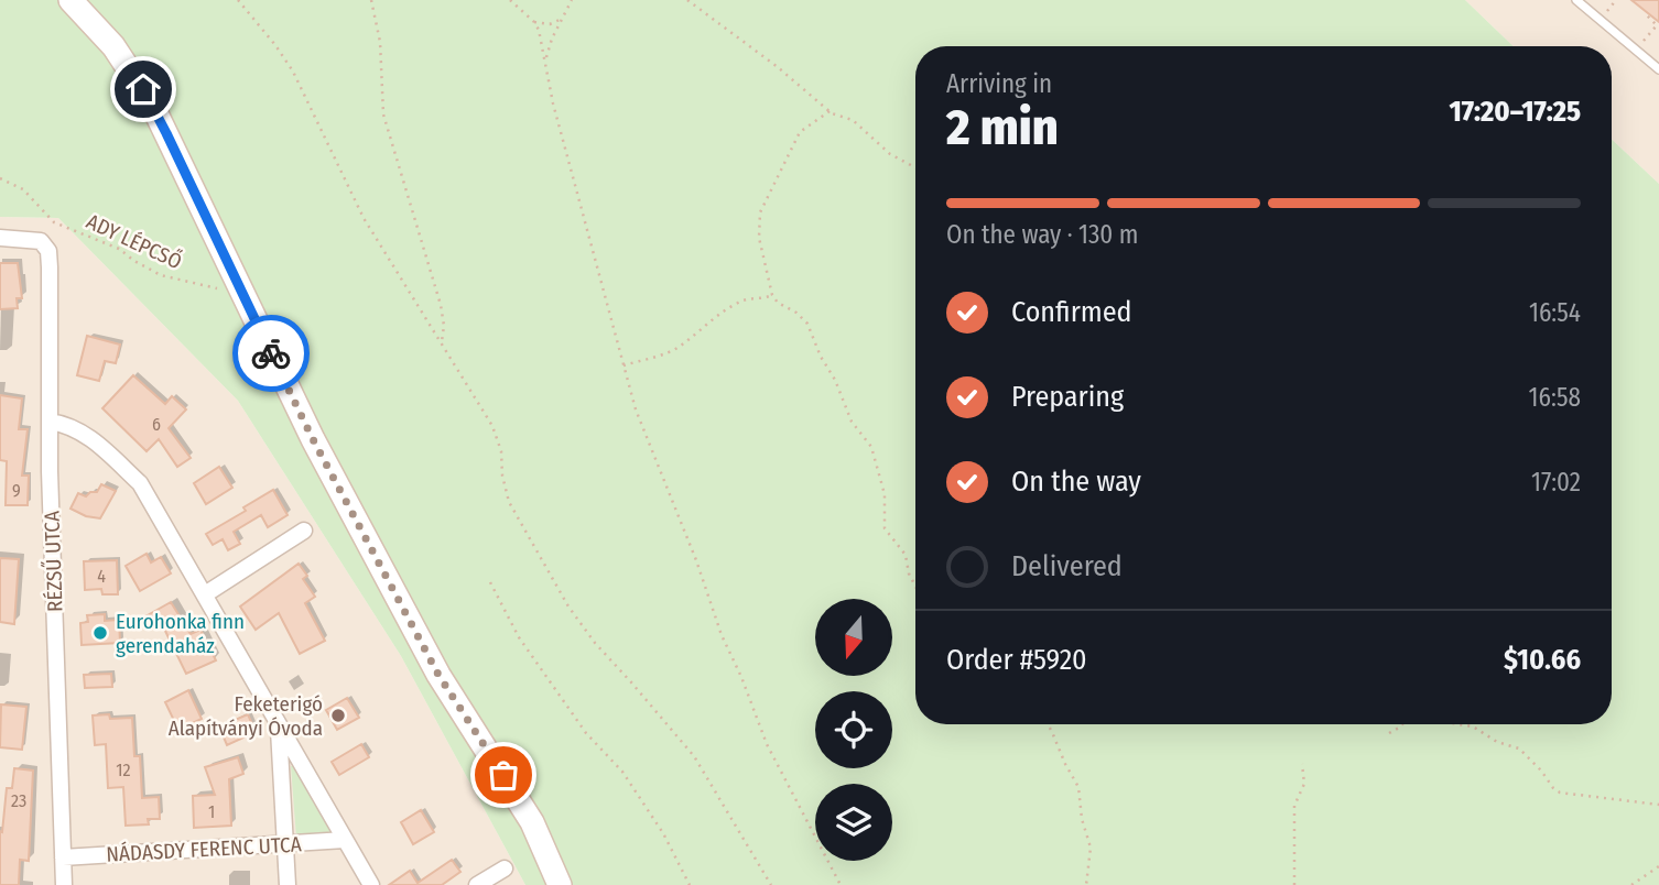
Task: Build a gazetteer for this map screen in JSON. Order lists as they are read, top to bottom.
{
  "streets": {
    "street": ["RÉZSŰ UTCA", "NÁDASDY FERENC UTCA"],
    "path": ["ADY LÉPCSŐ"]
  },
  "crossings": [
    ["RÉZSŰ UTCA", "NÁDASDY FERENC UTCA"]
  ],
  "places": ["Eurohonka finn gerendaház", "Feketerigó Alapítványi Óvoda"],
  "house_numbers": [
    "6",
    "9",
    "4",
    "12",
    "23",
    "1"
  ],
  "north": "bottom",
  "page": {
    "heading": ["2 min", "Arriving in", "17:20–17:25"],
    "panel": ["Order #5920", "$10.66"],
    "bar": "On the way · 130 m",
    "list": [
      ["Confirmed", "16:54"],
      ["Preparing", "16:58"],
      ["On the way", "17:02"],
      "Delivered"
    ]
  }
}
